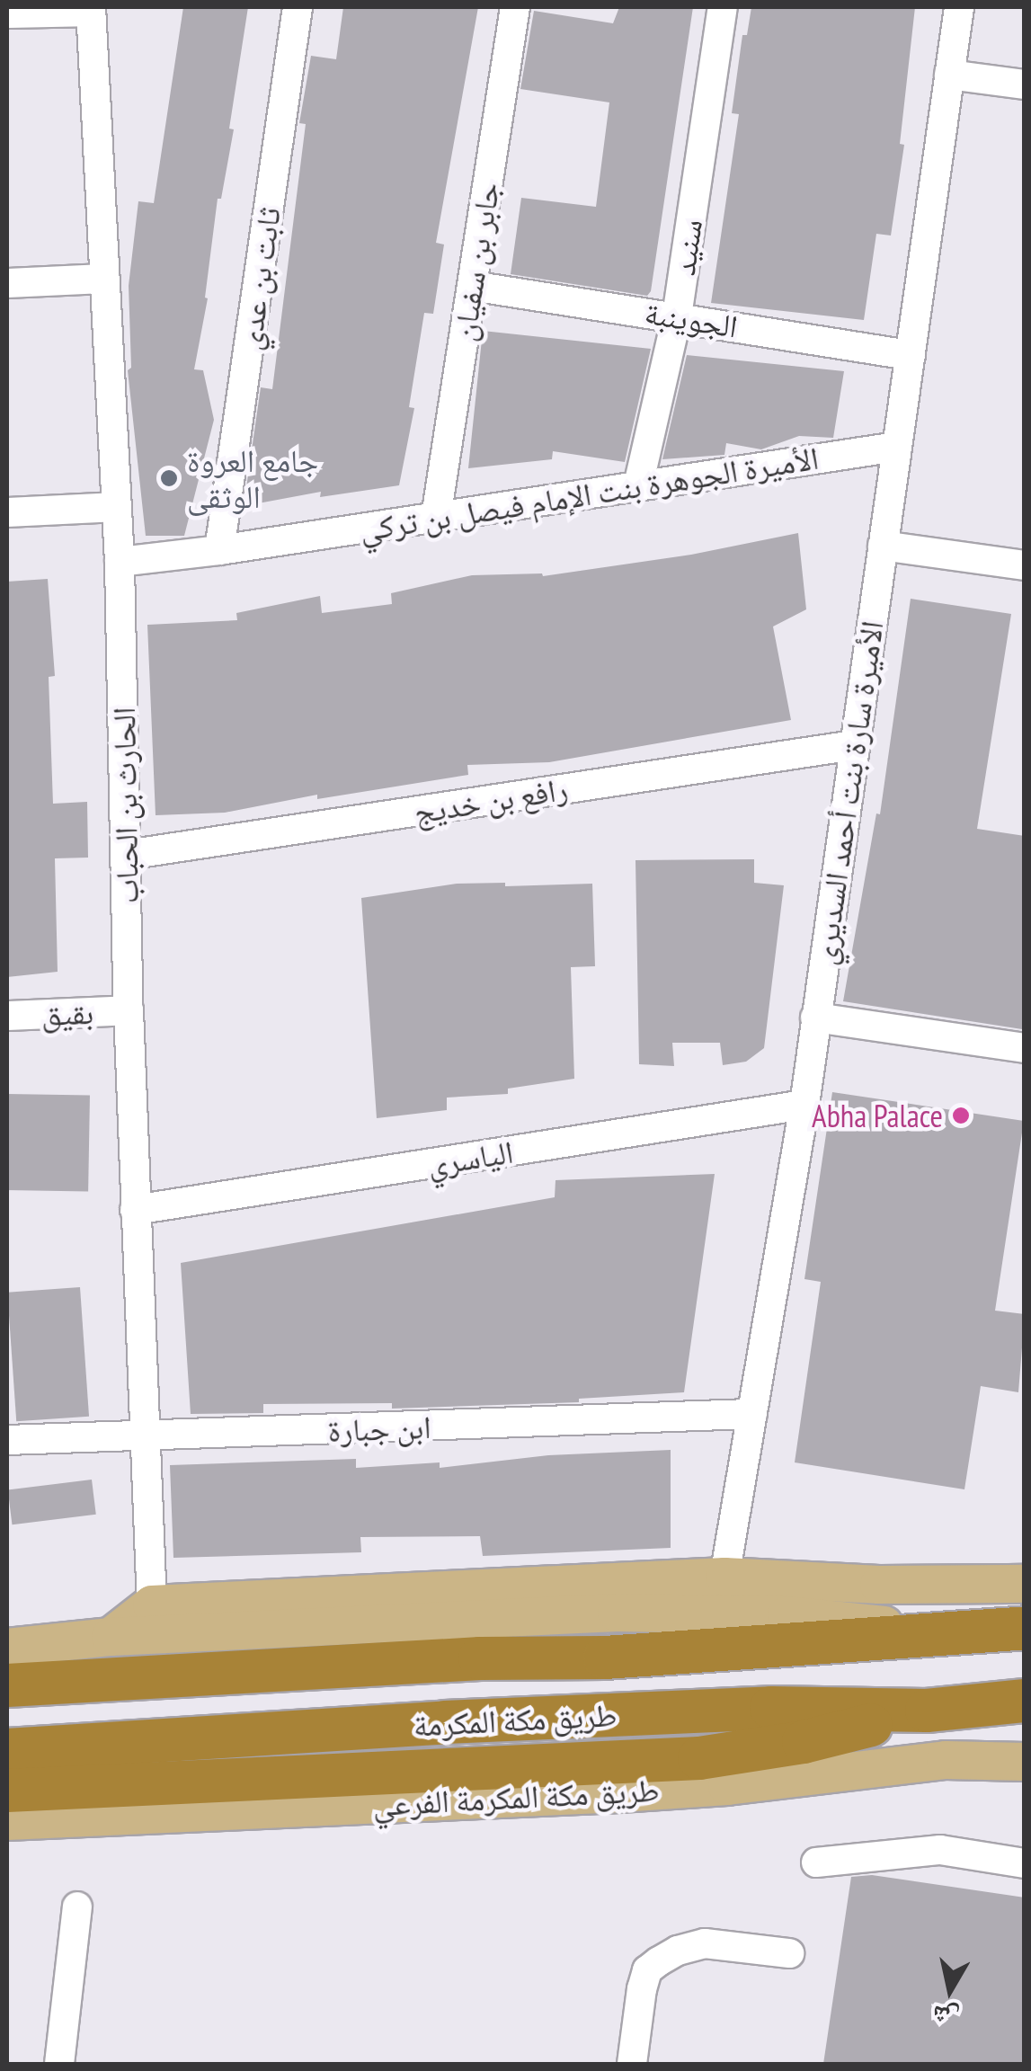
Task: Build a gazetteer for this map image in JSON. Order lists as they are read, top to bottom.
{
  "streets": {
    "highway": ["طريق مكة المكرمة"],
    "main road": ["طريق مكة المكرمة الفرعي"],
    "street": [
      "سنيد",
      "جابر بن سفيان",
      "ثابت بن عدي",
      "الجوينبة",
      "الأميرة الجوهرة بنت الإمام فيصل بن تركي",
      "الأميرة سارة بنت أحمد السديري",
      "رافع بن خديج",
      "الحارث بن الحباب",
      "بقيق",
      "الياسري",
      "ابن جبارة"
    ]
  },
  "crossings": [
    ["سنيد", "الجوينبة"],
    ["سنيد", "الأميرة الجوهرة بنت الإمام فيصل بن تركي"],
    ["جابر بن سفيان", "الجوينبة"],
    ["جابر بن سفيان", "الأميرة الجوهرة بنت الإمام فيصل بن تركي"],
    ["ثابت بن عدي", "الأميرة الجوهرة بنت الإمام فيصل بن تركي"],
    ["الجوينبة", "الأميرة سارة بنت أحمد السديري"],
    ["الأميرة الجوهرة بنت الإمام فيصل بن تركي", "الأميرة سارة بنت أحمد السديري"],
    ["الأميرة الجوهرة بنت الإمام فيصل بن تركي", "الحارث بن الحباب"],
    ["الأميرة سارة بنت أحمد السديري", "رافع بن خديج"],
    ["الأميرة سارة بنت أحمد السديري", "الياسري"],
    ["الأميرة سارة بنت أحمد السديري", "ابن جبارة"],
    ["رافع بن خديج", "الحارث بن الحباب"],
    ["الحارث بن الحباب", "بقيق"],
    ["الحارث بن الحباب", "الياسري"],
    ["الحارث بن الحباب", "ابن جبارة"]
  ],
  "places": ["جامع العروة الوثقى", "Abha Palace"],
  "north": "bottom"
}
